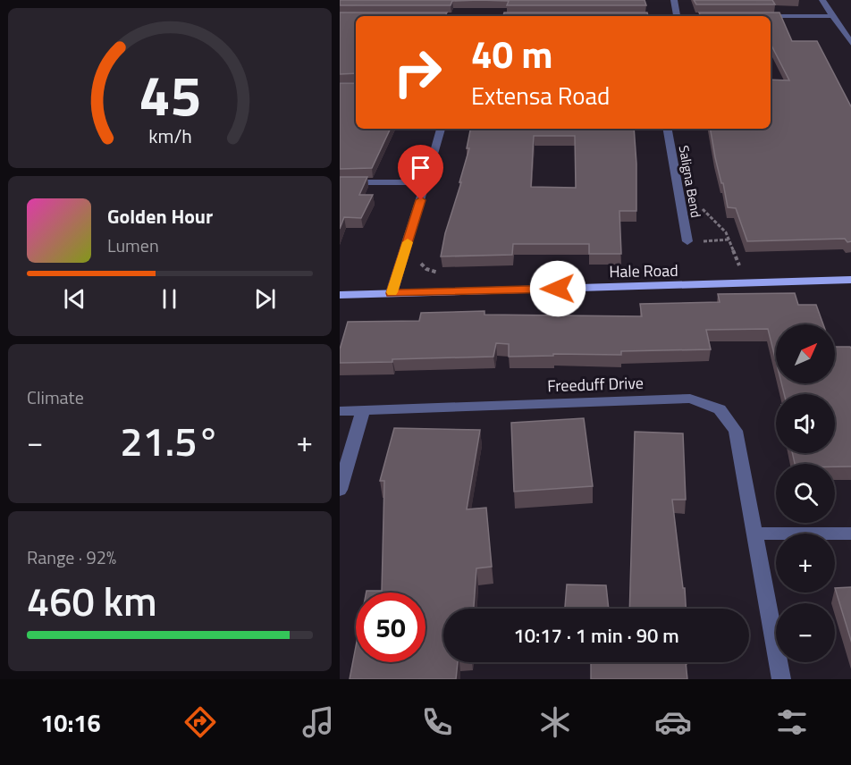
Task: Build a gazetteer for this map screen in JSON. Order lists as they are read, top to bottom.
{
  "streets": {
    "main road": ["Hale Road"],
    "street": ["Saligna Bend", "Freeduff Drive"]
  },
  "north": "top right",
  "page": {
    "turn": ["40 m", "Extensa Road"],
    "song": ["Golden Hour", "Lumen"],
    "map_buttons": ["+", "−"],
    "tile": [
      "Climate",
      ["Range · 92%", "460 km"]
    ],
    "heat": ["−", "21.5°", "+"],
    "limit": "50",
    "trip": "10:17 · 1 min · 90 m",
    "tabs": "10:16",
    "gauge": ["45", "km/h"]
  }
}
